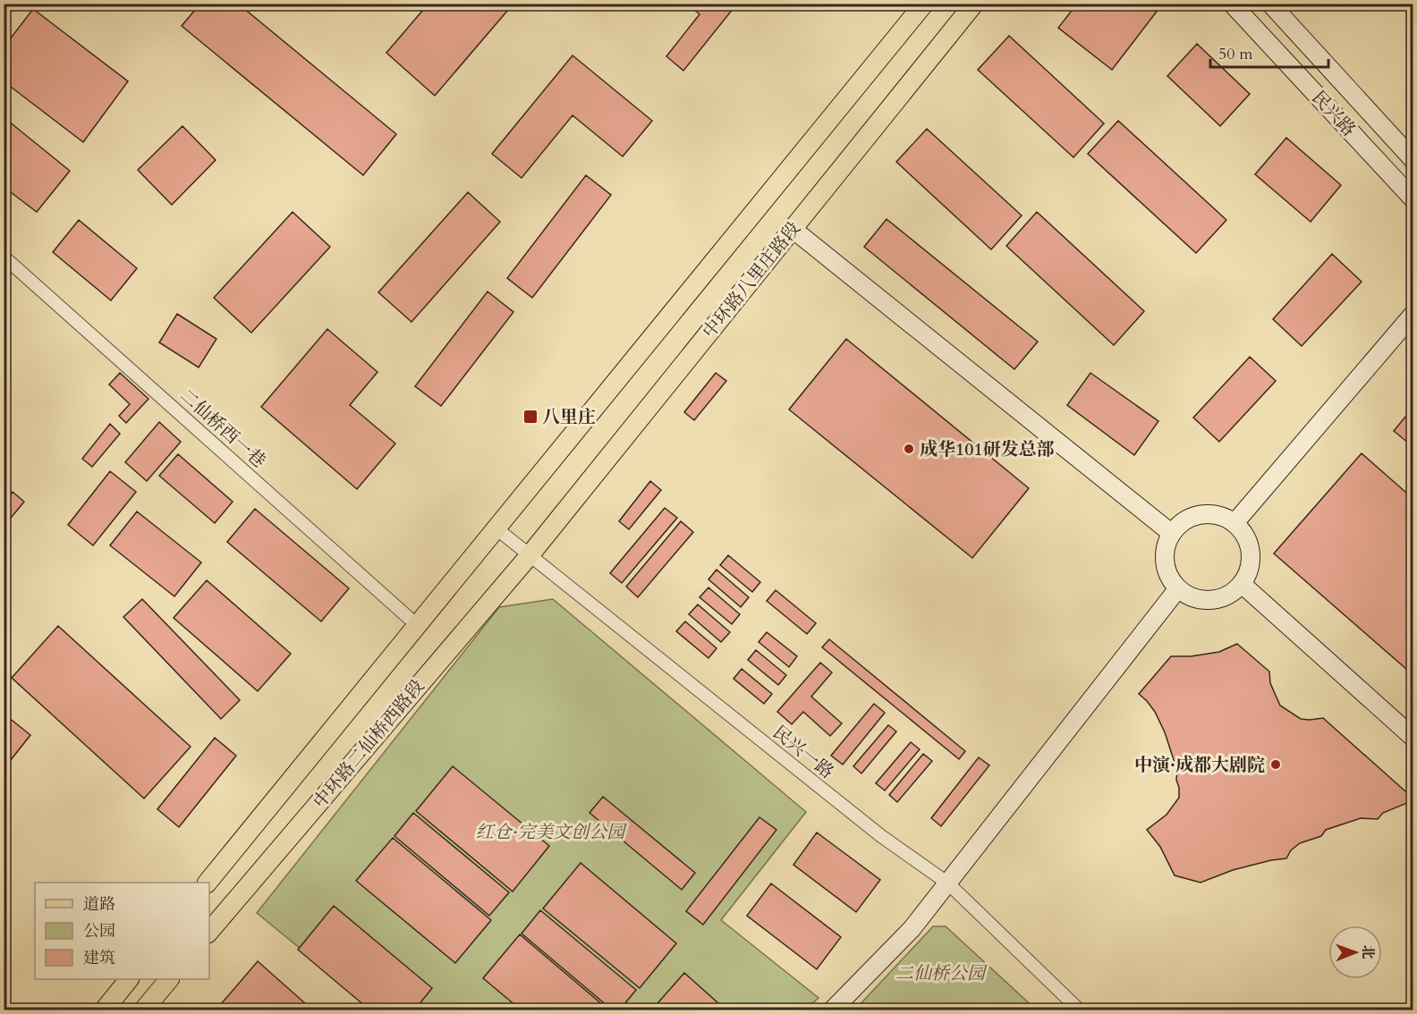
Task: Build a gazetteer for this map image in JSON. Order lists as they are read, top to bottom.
{
  "streets": {
    "main road": ["中环路八里庄路段", "中环路二仙桥西路段"],
    "street": ["民兴路", "二仙桥西一巷", "民兴一路"]
  },
  "crossings": [
    ["中环路八里庄路段", "中环路二仙桥西路段"],
    ["中环路八里庄路段", "民兴一路"],
    ["二仙桥西一巷", "中环路二仙桥西路段"],
    ["中环路二仙桥西路段", "民兴一路"]
  ],
  "parks": ["红仓·完美文创公园", "二仙桥公园"],
  "places": {
    "transit": ["八里庄"],
    "other": ["成华101研发总部", "中演·成都大剧院"]
  },
  "legend": ["道路", "公园", "建筑"],
  "scale_bar": "50 m",
  "north": "right"
}
